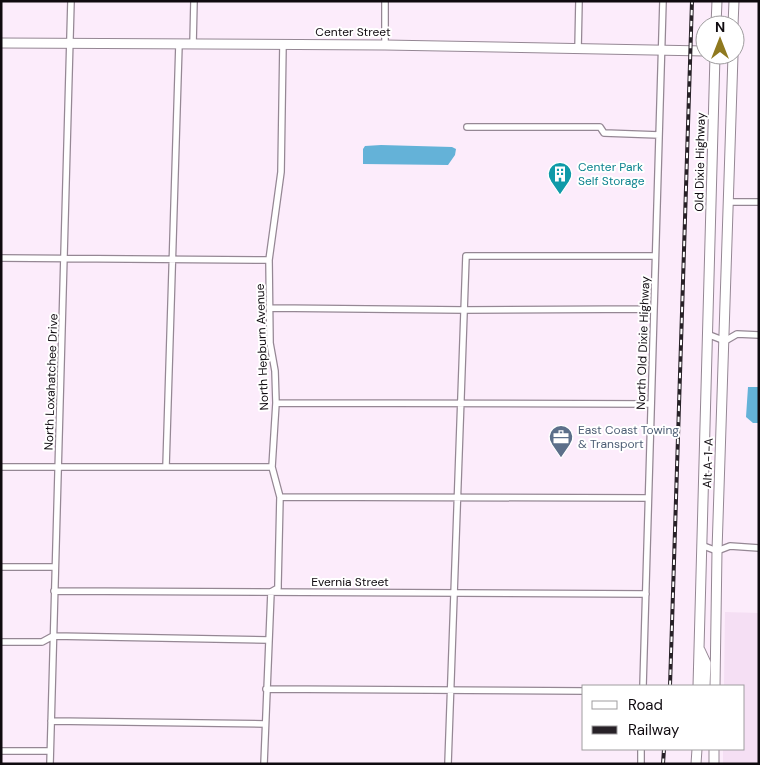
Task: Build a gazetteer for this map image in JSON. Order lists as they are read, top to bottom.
{
  "streets": {
    "main road": ["Center Street", "Old Dixie Highway", "Alt A-1-A"],
    "street": [
      "North Old Dixie Highway",
      "North Hepburn Avenue",
      "North Loxahatchee Drive",
      "Evernia Street"
    ]
  },
  "crossings": [
    ["Center Street", "North Old Dixie Highway"],
    ["Center Street", "North Hepburn Avenue"],
    ["Center Street", "North Loxahatchee Drive"],
    ["Old Dixie Highway", "Alt A-1-A"],
    ["North Old Dixie Highway", "Evernia Street"],
    ["North Hepburn Avenue", "Evernia Street"],
    ["North Loxahatchee Drive", "Evernia Street"]
  ],
  "places": {
    "building": ["Center Park Self Storage"],
    "office": ["East Coast Towing & Transport"]
  },
  "legend": ["Road", "Railway"],
  "north": "top"
}
